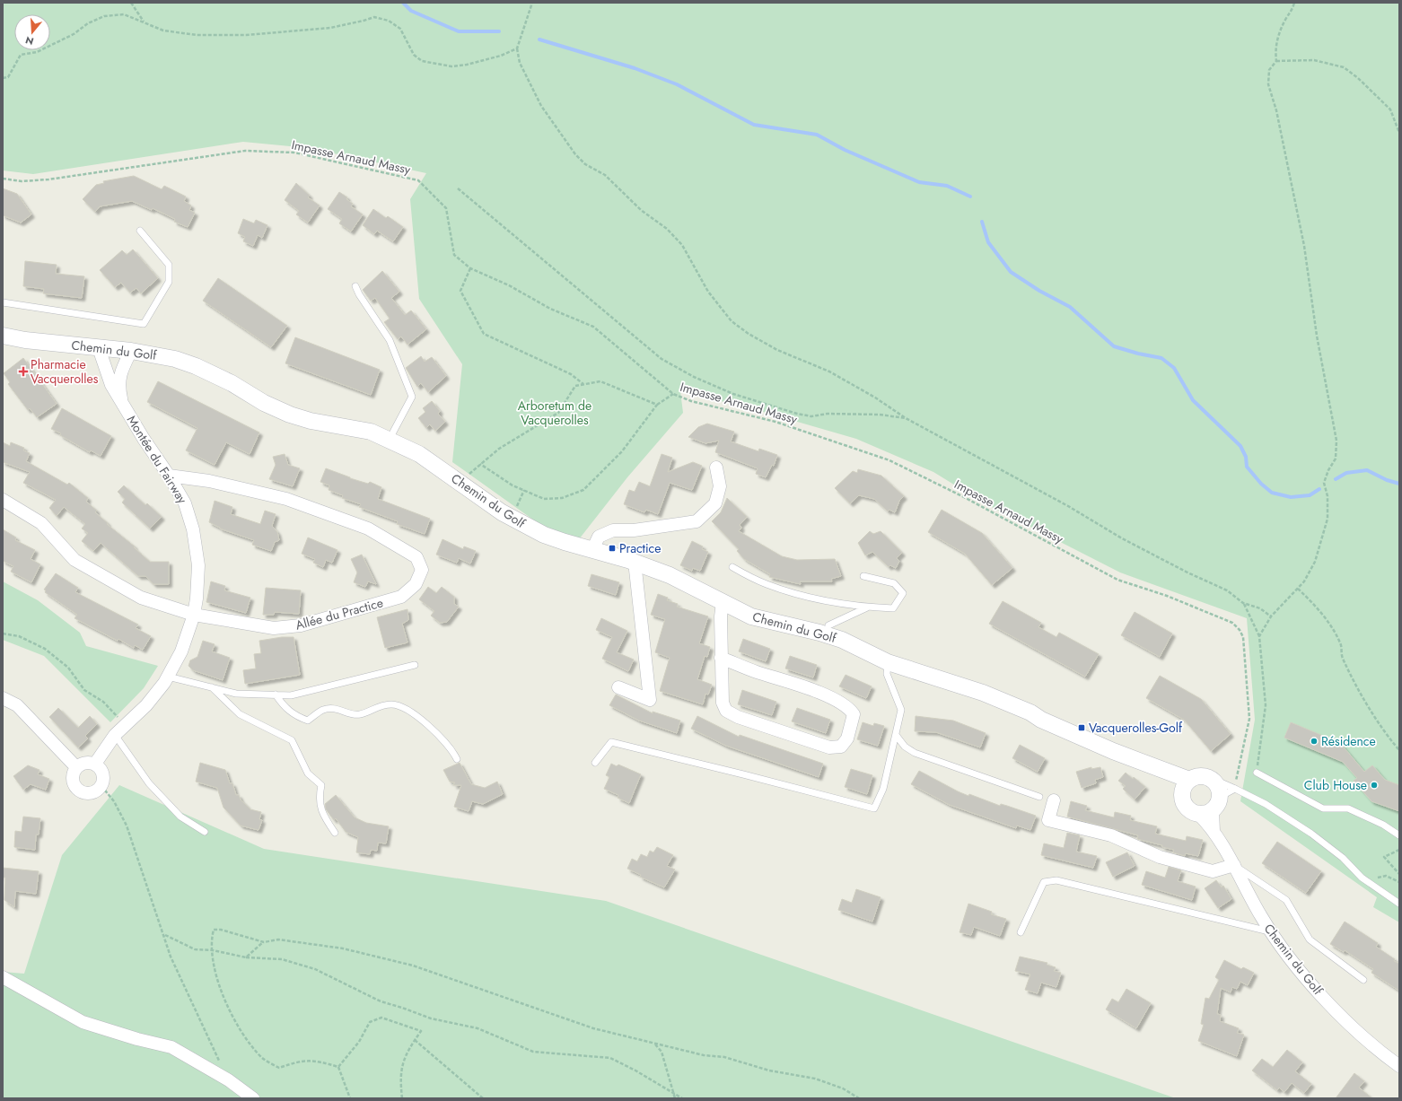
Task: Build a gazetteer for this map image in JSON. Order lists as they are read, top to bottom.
{
  "streets": {
    "street": ["Chemin du Golf", "Montée du Fairway", "Allée du Practice"],
    "path": ["Impasse Arnaud Massy"]
  },
  "crossings": [
    ["Chemin du Golf", "Montée du Fairway"],
    ["Montée du Fairway", "Allée du Practice"]
  ],
  "parks": ["Arboretum de Vacquerolles"],
  "places": {
    "health": ["Pharmacie Vacquerolles"],
    "transit": ["Practice", "Vacquerolles-Golf"],
    "other": ["Résidence", "Club House"]
  },
  "north": "bottom"
}
